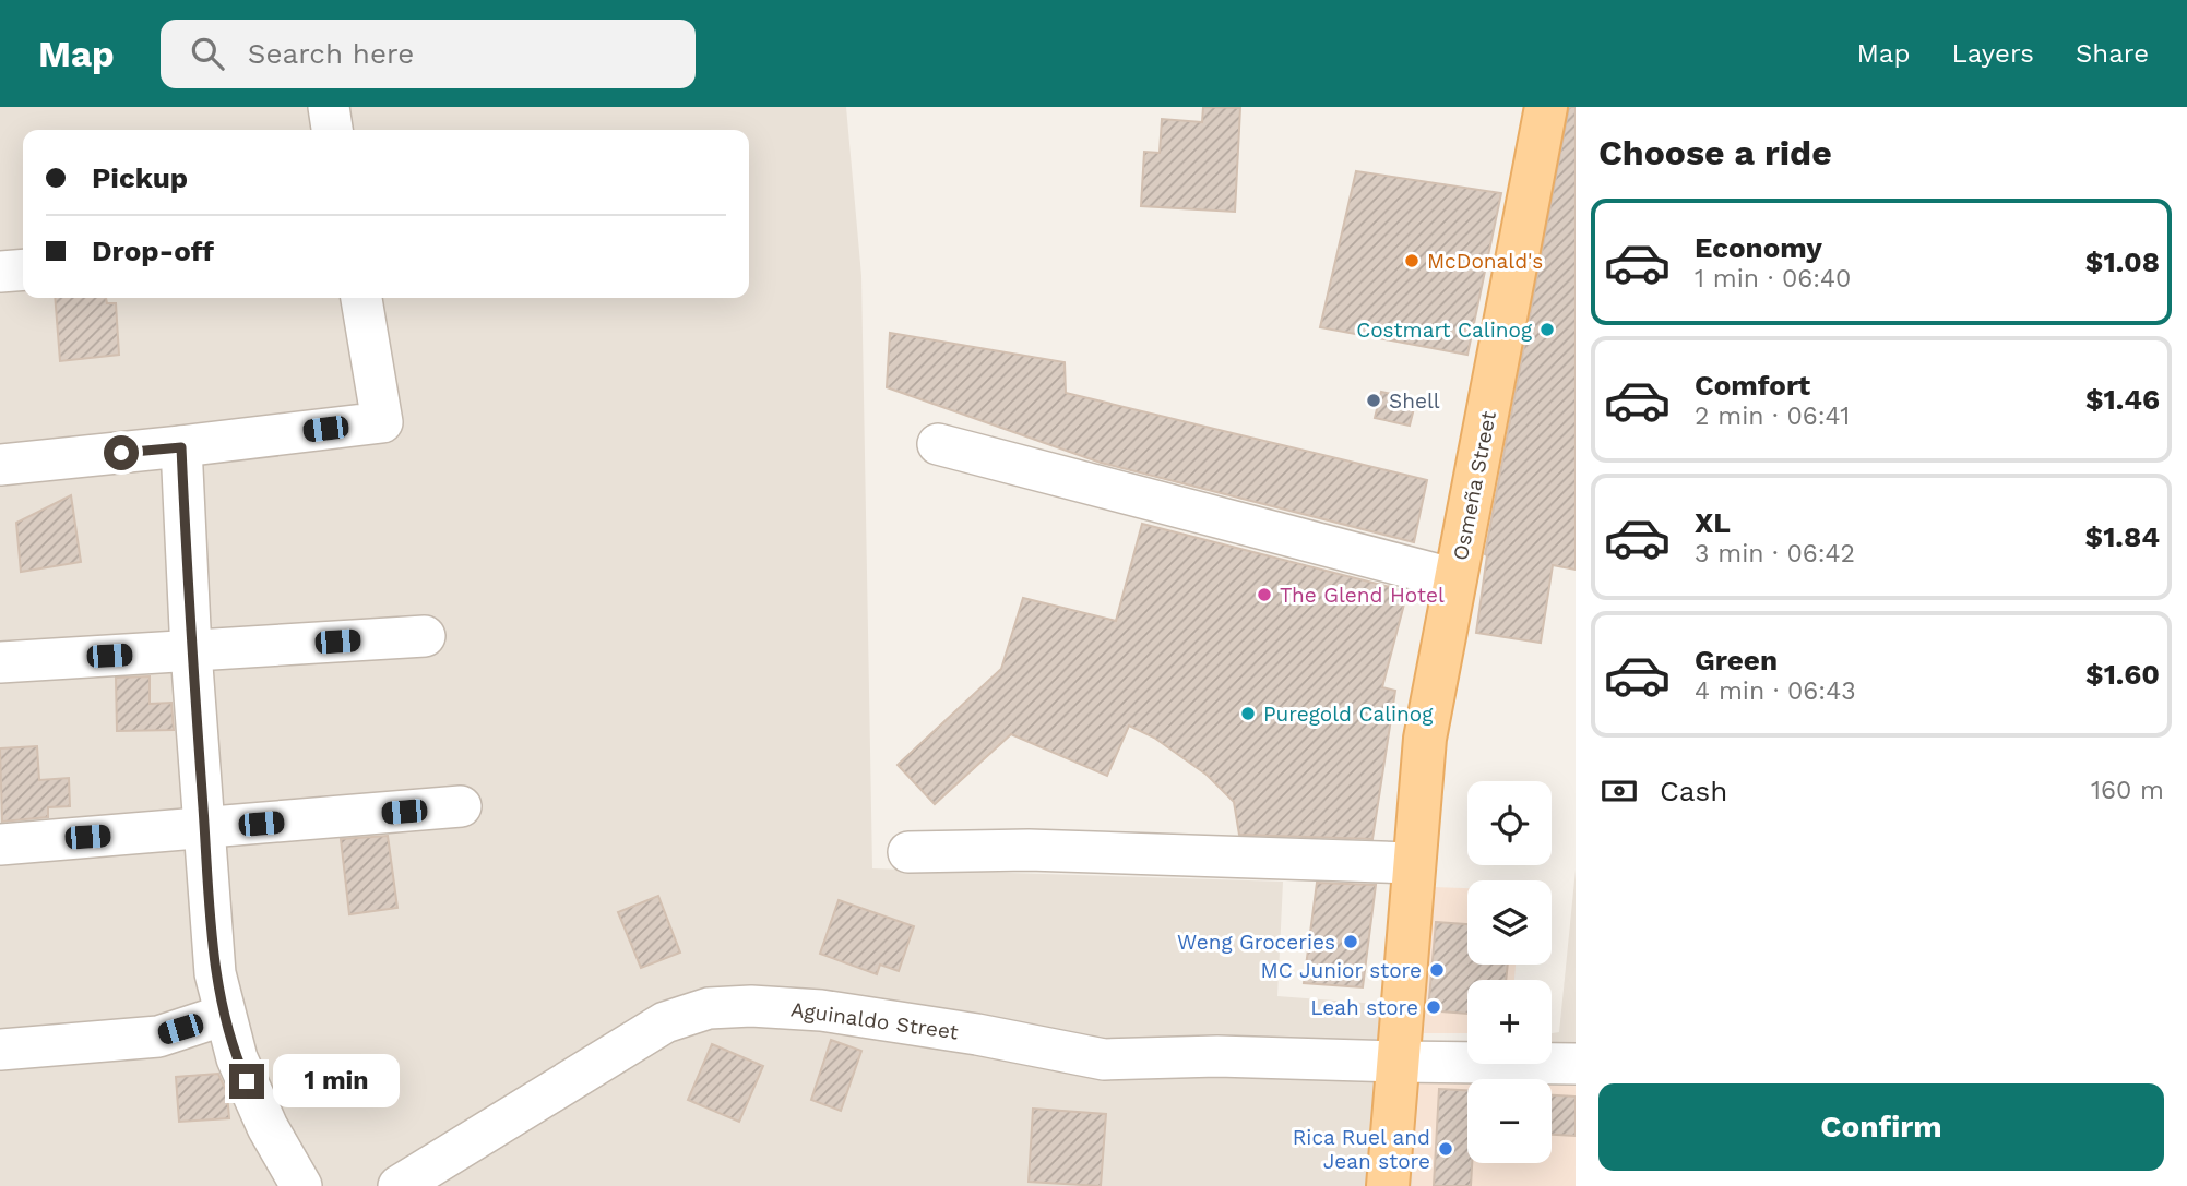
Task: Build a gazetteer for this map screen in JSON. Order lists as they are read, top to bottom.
{
  "streets": {
    "main road": ["Osmeña Street"],
    "street": ["Aguinaldo Street"]
  },
  "crossings": [
    ["Osmeña Street", "Aguinaldo Street"]
  ],
  "places": [
    "McDonald's",
    "Costmart Calinog",
    "Shell",
    "The Glend Hotel",
    "Puregold Calinog",
    "Weng Groceries",
    "MC Junior store",
    "Leah store",
    "Rica Ruel and Jean store"
  ],
  "page": {
    "header": "Map",
    "search": "Search here",
    "nav": ["Map", "Layers", "Share"],
    "heading": "Choose a ride",
    "banner": ["Pickup", "Drop-off"],
    "list": [
      {
        "name": "Economy",
        "note": "1 min · 06:40",
        "value": "$1.08"
      },
      {
        "name": "Comfort",
        "note": "2 min · 06:41",
        "value": "$1.46"
      },
      {
        "name": "XL",
        "note": "3 min · 06:42",
        "value": "$1.84"
      },
      {
        "name": "Green",
        "note": "4 min · 06:43",
        "value": "$1.60"
      }
    ],
    "pay": ["Cash", "160 m"],
    "map_buttons": ["+", "−"],
    "bubble": "1 min",
    "buttons": "Confirm"
  }
}
